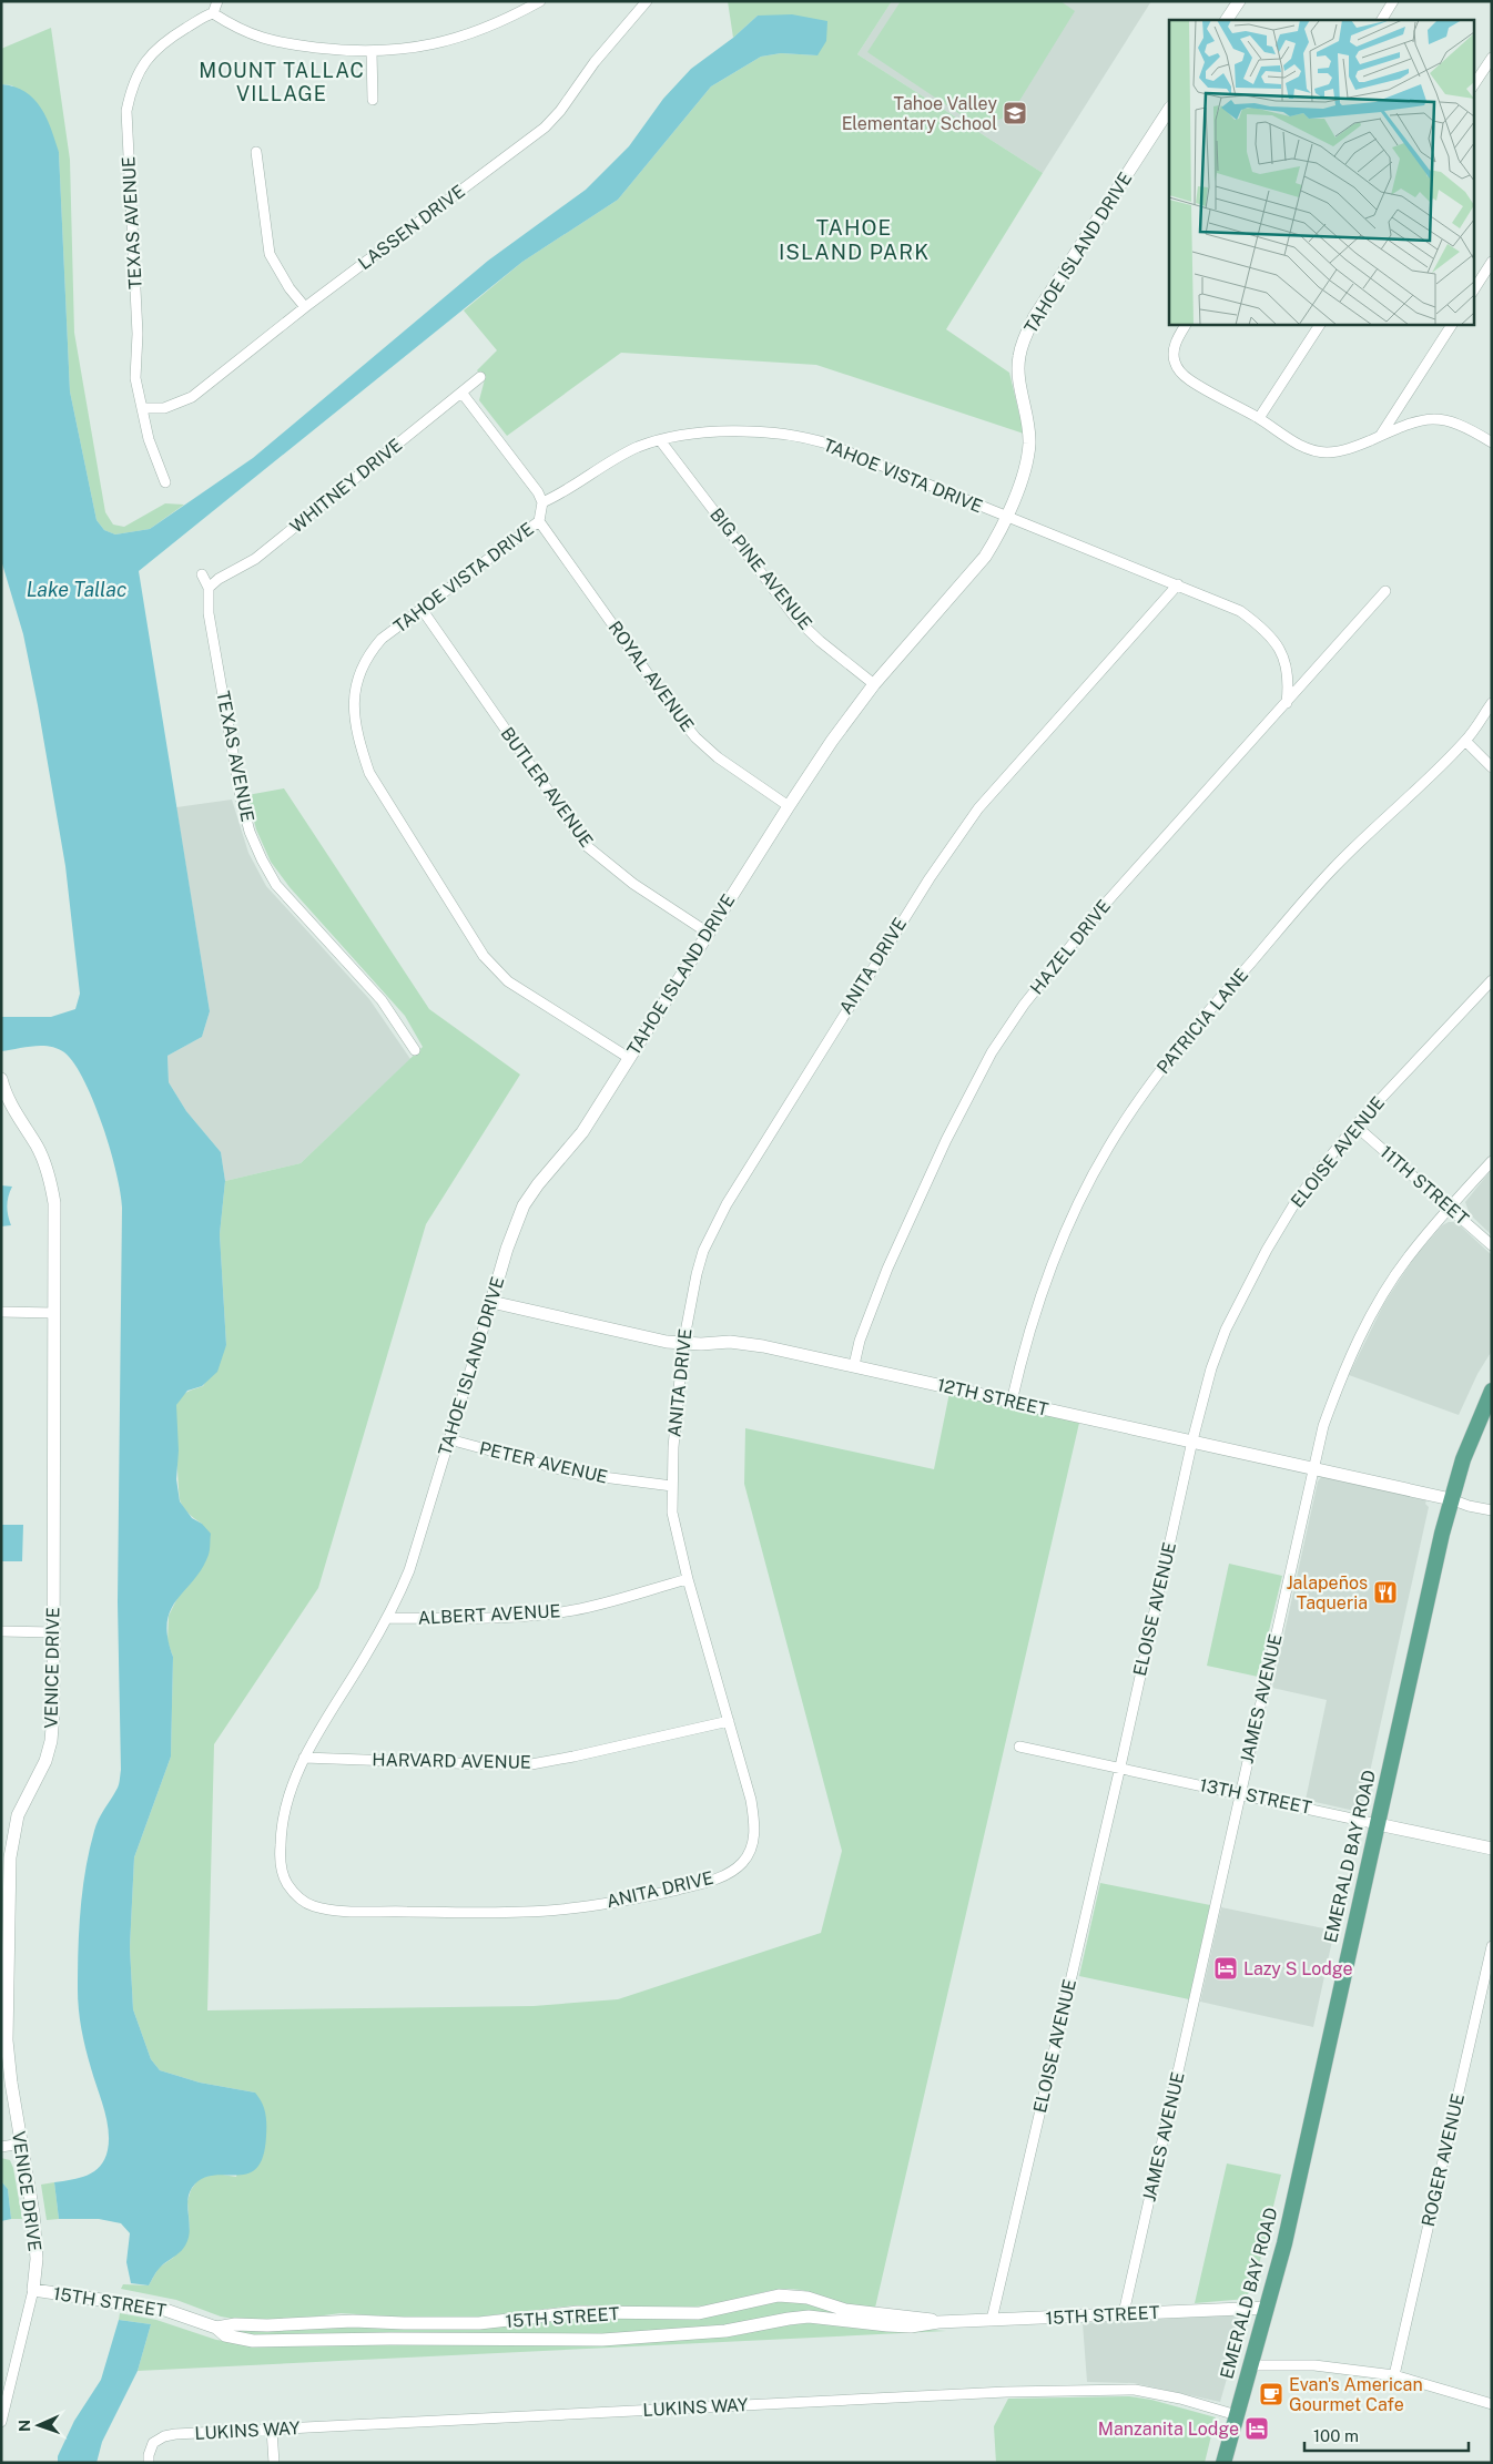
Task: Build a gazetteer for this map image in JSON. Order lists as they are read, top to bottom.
{
  "streets": {
    "main road": ["EMERALD BAY ROAD"],
    "street": [
      "TEXAS AVENUE",
      "LASSEN DRIVE",
      "TAHOE ISLAND DRIVE",
      "TAHOE VISTA DRIVE",
      "WHITNEY DRIVE",
      "BIG PINE AVENUE",
      "ROYAL AVENUE",
      "BUTLER AVENUE",
      "HAZEL DRIVE",
      "ANITA DRIVE",
      "PATRICIA LANE",
      "ELOISE AVENUE",
      "11TH STREET",
      "12TH STREET",
      "PETER AVENUE",
      "ALBERT AVENUE",
      "VENICE DRIVE",
      "JAMES AVENUE",
      "HARVARD AVENUE",
      "13TH STREET",
      "ROGER AVENUE",
      "15TH STREET",
      "LUKINS WAY"
    ]
  },
  "crossings": [
    ["TEXAS AVENUE", "LASSEN DRIVE"],
    ["TEXAS AVENUE", "WHITNEY DRIVE"],
    ["TAHOE ISLAND DRIVE", "TAHOE VISTA DRIVE"],
    ["TAHOE ISLAND DRIVE", "BIG PINE AVENUE"],
    ["TAHOE ISLAND DRIVE", "ROYAL AVENUE"],
    ["TAHOE ISLAND DRIVE", "BUTLER AVENUE"],
    ["TAHOE ISLAND DRIVE", "ANITA DRIVE"],
    ["TAHOE ISLAND DRIVE", "12TH STREET"],
    ["TAHOE ISLAND DRIVE", "PETER AVENUE"],
    ["TAHOE ISLAND DRIVE", "ALBERT AVENUE"],
    ["TAHOE ISLAND DRIVE", "HARVARD AVENUE"],
    ["TAHOE VISTA DRIVE", "BIG PINE AVENUE"],
    ["TAHOE VISTA DRIVE", "ROYAL AVENUE"],
    ["TAHOE VISTA DRIVE", "BUTLER AVENUE"],
    ["TAHOE VISTA DRIVE", "HAZEL DRIVE"],
    ["TAHOE VISTA DRIVE", "ANITA DRIVE"],
    ["HAZEL DRIVE", "12TH STREET"],
    ["ANITA DRIVE", "12TH STREET"],
    ["ANITA DRIVE", "PETER AVENUE"],
    ["ANITA DRIVE", "ALBERT AVENUE"],
    ["ANITA DRIVE", "HARVARD AVENUE"],
    ["PATRICIA LANE", "12TH STREET"],
    ["ELOISE AVENUE", "11TH STREET"],
    ["ELOISE AVENUE", "12TH STREET"],
    ["ELOISE AVENUE", "13TH STREET"],
    ["ELOISE AVENUE", "15TH STREET"],
    ["11TH STREET", "JAMES AVENUE"],
    ["12TH STREET", "JAMES AVENUE"],
    ["12TH STREET", "EMERALD BAY ROAD"],
    ["VENICE DRIVE", "15TH STREET"],
    ["JAMES AVENUE", "13TH STREET"],
    ["JAMES AVENUE", "15TH STREET"],
    ["13TH STREET", "EMERALD BAY ROAD"],
    ["EMERALD BAY ROAD", "15TH STREET"],
    ["EMERALD BAY ROAD", "LUKINS WAY"]
  ],
  "districts": ["MOUNT TALLAC VILLAGE", "TAHOE ISLAND PARK"],
  "water": ["Lake Tallac"],
  "places": {
    "school or university": ["Tahoe Valley Elementary School"],
    "restaurant": ["Jalapeños Taqueria"],
    "hotel": ["Lazy S Lodge", "Manzanita Lodge"],
    "cafe": ["Evan's American Gourmet Cafe"]
  },
  "scale_bar": "100 m",
  "north": "left"
}
